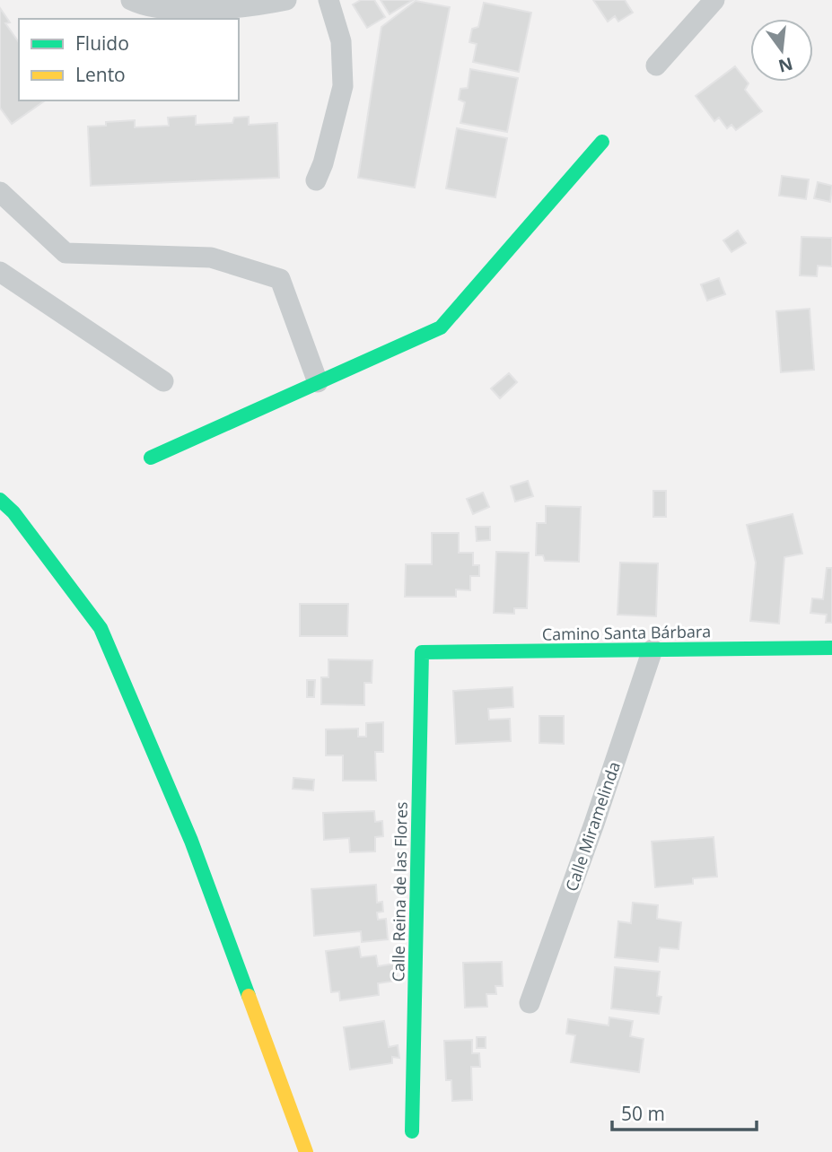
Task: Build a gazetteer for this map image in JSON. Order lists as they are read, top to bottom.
{
  "streets": {
    "street": ["Camino Santa Bárbara", "Calle Miramelinda", "Calle Reina de las Flores"]
  },
  "crossings": [
    ["Camino Santa Bárbara", "Calle Miramelinda"],
    ["Camino Santa Bárbara", "Calle Reina de las Flores"]
  ],
  "legend": ["Fluido", "Lento"],
  "scale_bar": "50 m",
  "north": "bottom"
}
